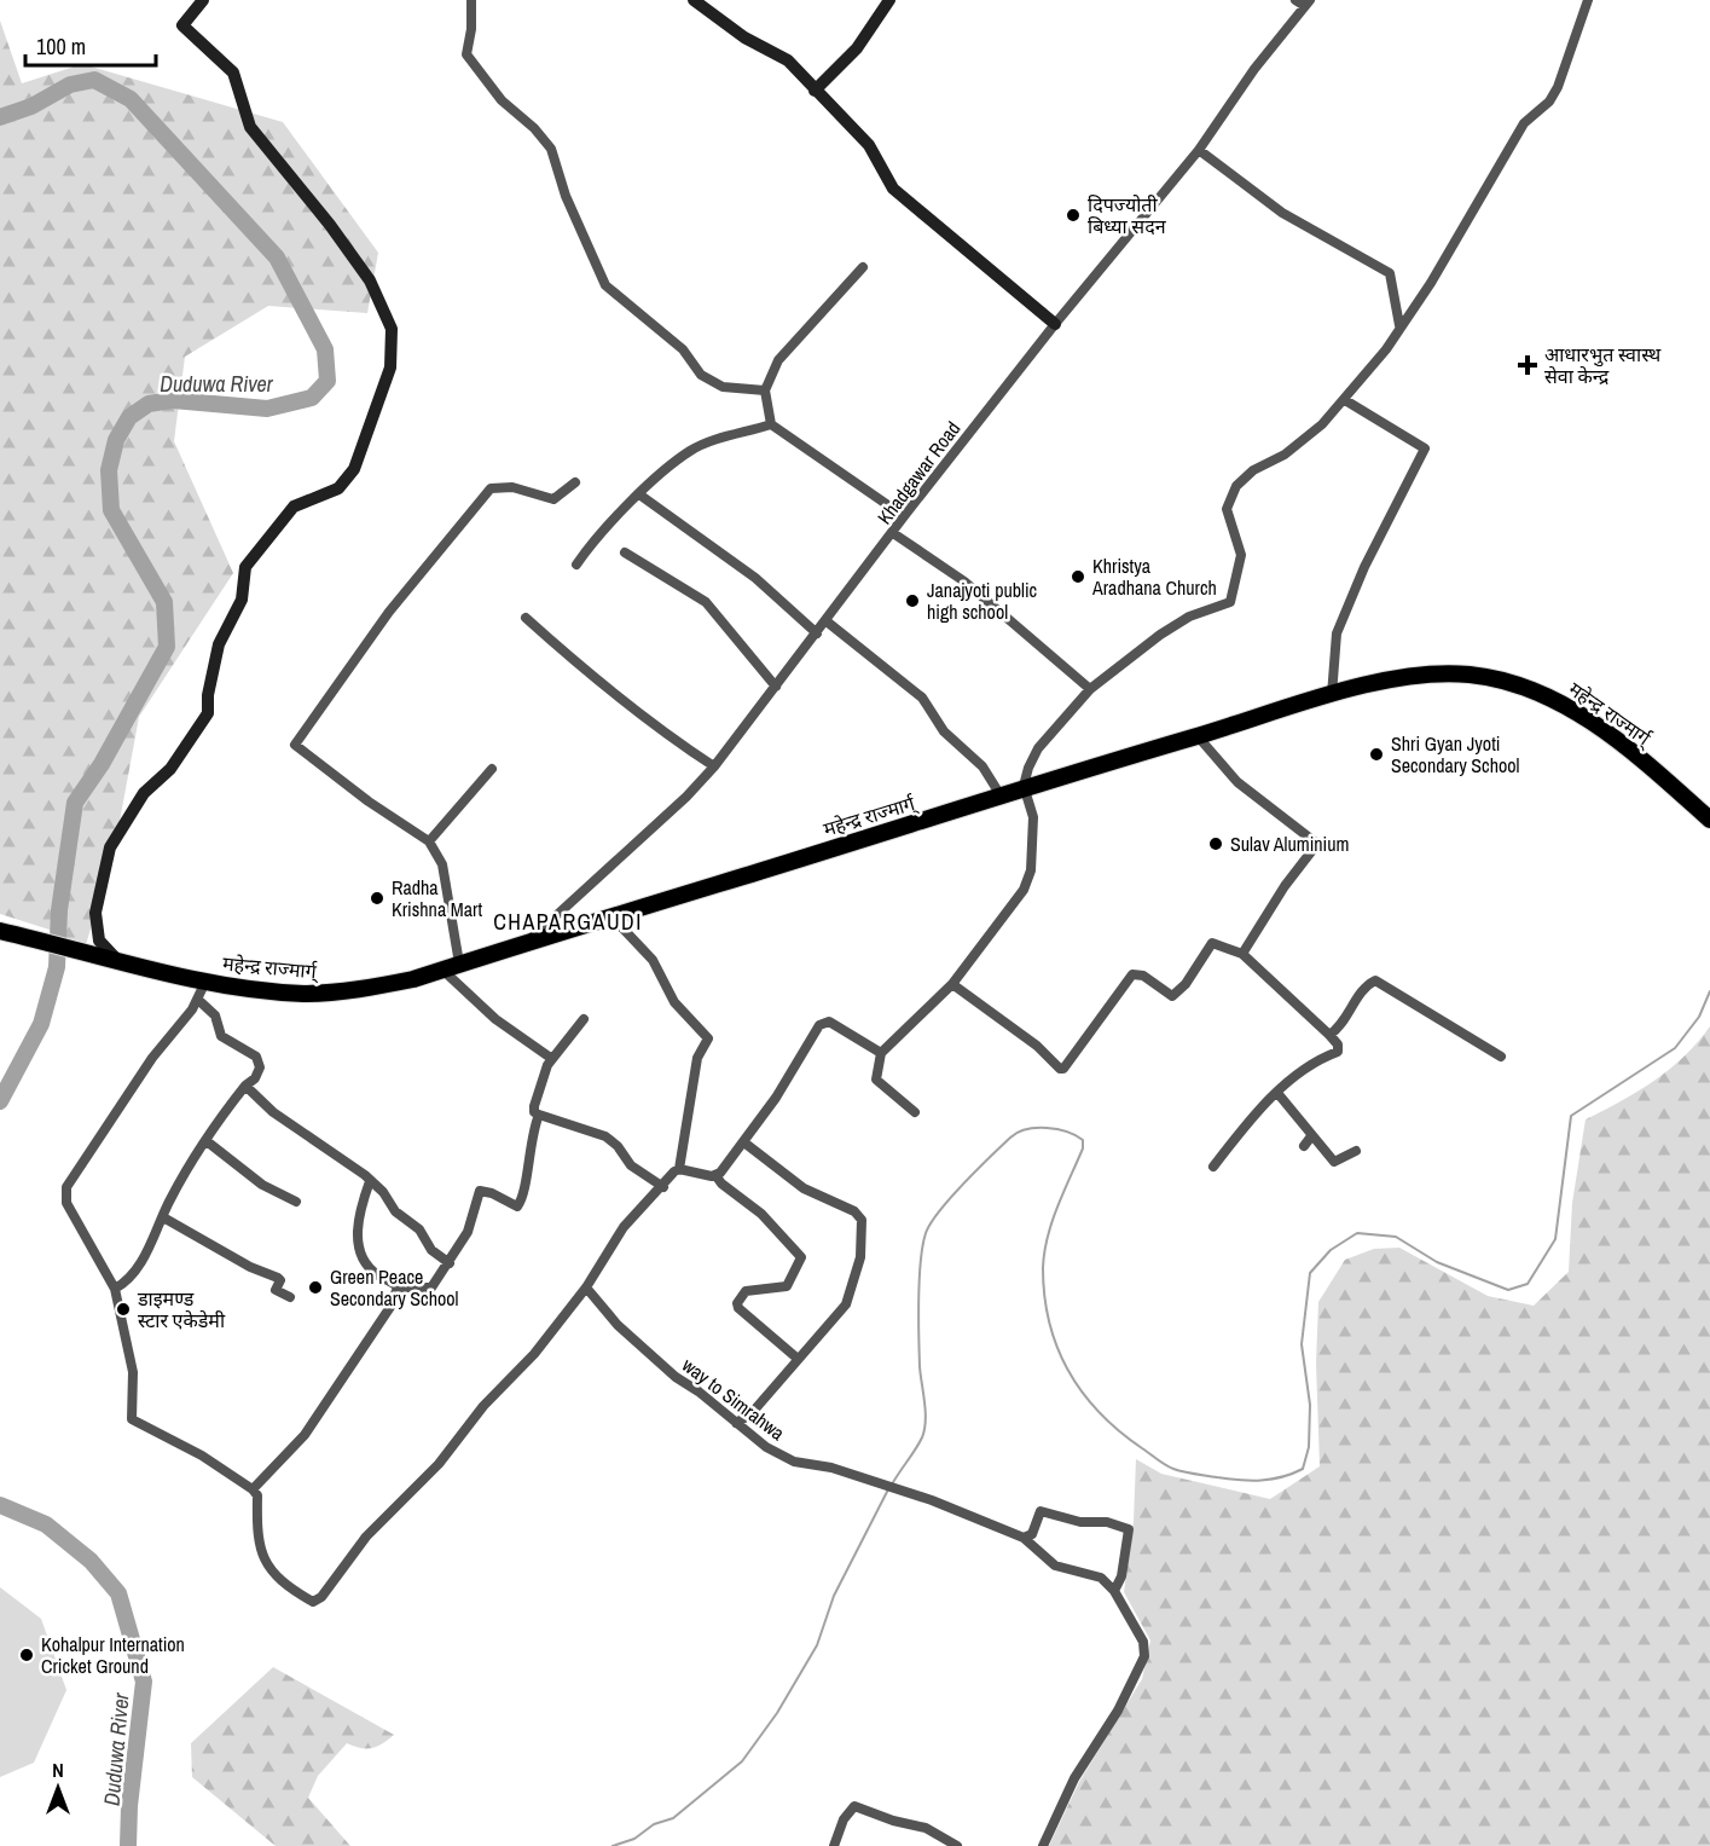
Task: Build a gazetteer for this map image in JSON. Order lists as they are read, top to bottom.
{
  "streets": {
    "highway": ["महेन्द्र राज्मार्ग्"],
    "street": ["Khadgawar Road", "way to Simrahwa"]
  },
  "crossings": [
    ["Khadgawar Road", "महेन्द्र राज्मार्ग्"]
  ],
  "districts": ["CHAPARGAUDI"],
  "water": ["Duduwa River"],
  "places": {
    "other": [
      "दिपज्योती बिध्या सदन",
      "Khristya Aradhana Church",
      "Janajyoti public high school",
      "Shri Gyan Jyoti Secondary School",
      "Sulav Aluminium",
      "Radha Krishna Mart",
      "Green Peace Secondary School",
      "डाइमण्ड स्टार एकेडेमी",
      "Kohalpur Internation Cricket Ground"
    ],
    "health": ["आधारभुत स्वास्थ सेवा केन्द्र"]
  },
  "scale_bar": "100 m",
  "north": "top"
}
